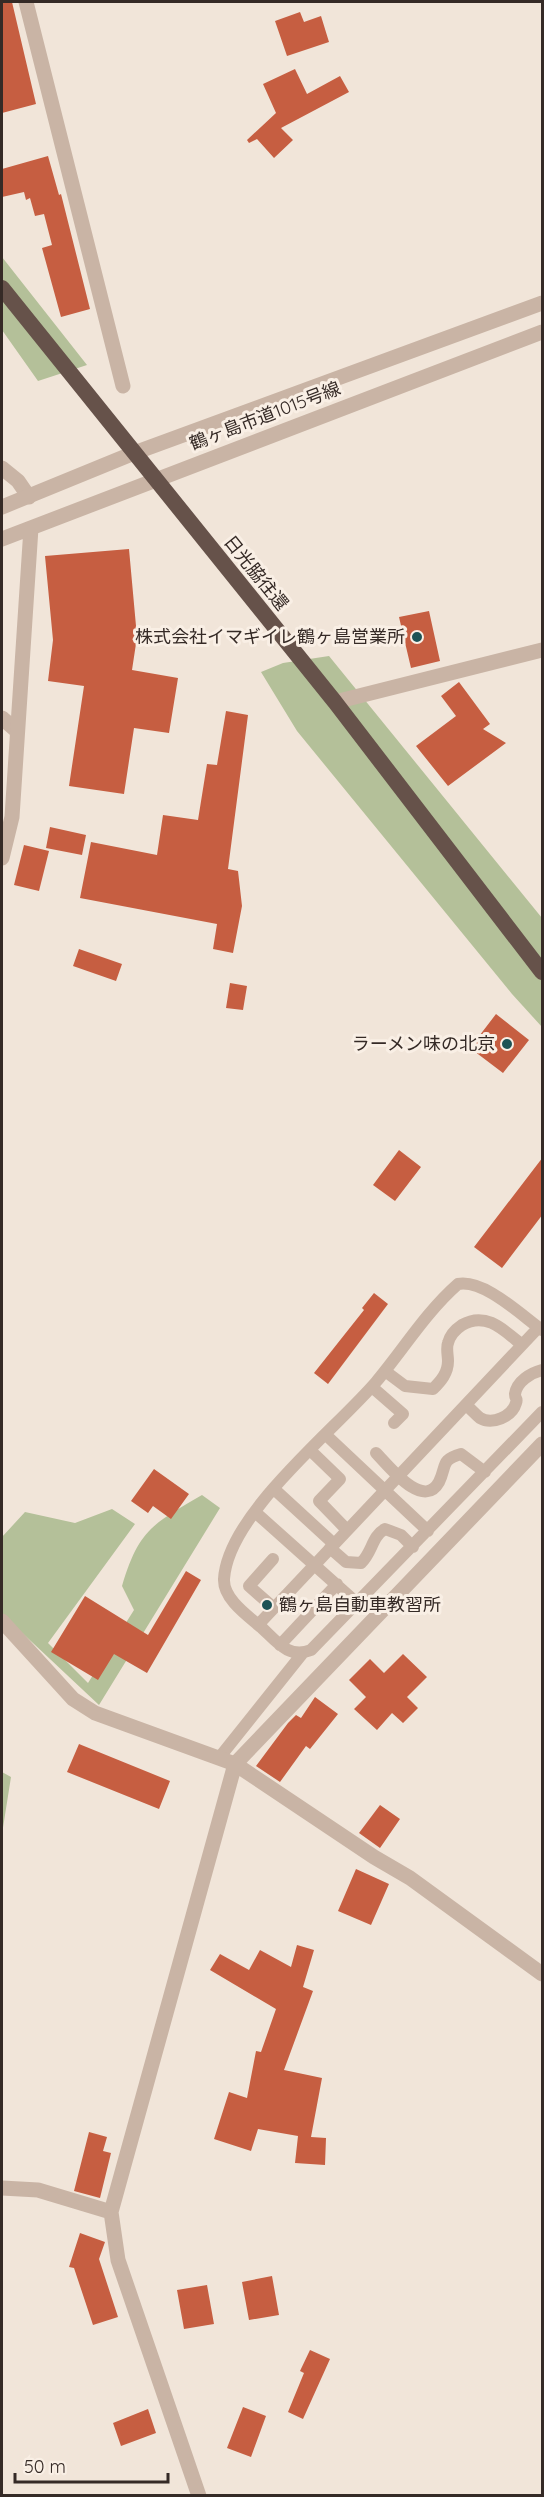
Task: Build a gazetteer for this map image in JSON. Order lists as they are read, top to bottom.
{
  "streets": {
    "highway": ["日光脇往還"],
    "street": ["鶴ヶ島市道1015号線"]
  },
  "crossings": [
    ["鶴ヶ島市道1015号線", "日光脇往還"]
  ],
  "places": ["株式会社イマギイレ鶴ヶ島営業所", "ラーメン味の北京", "鶴ヶ島自動車教習所"],
  "scale_bar": "50 m"
}
